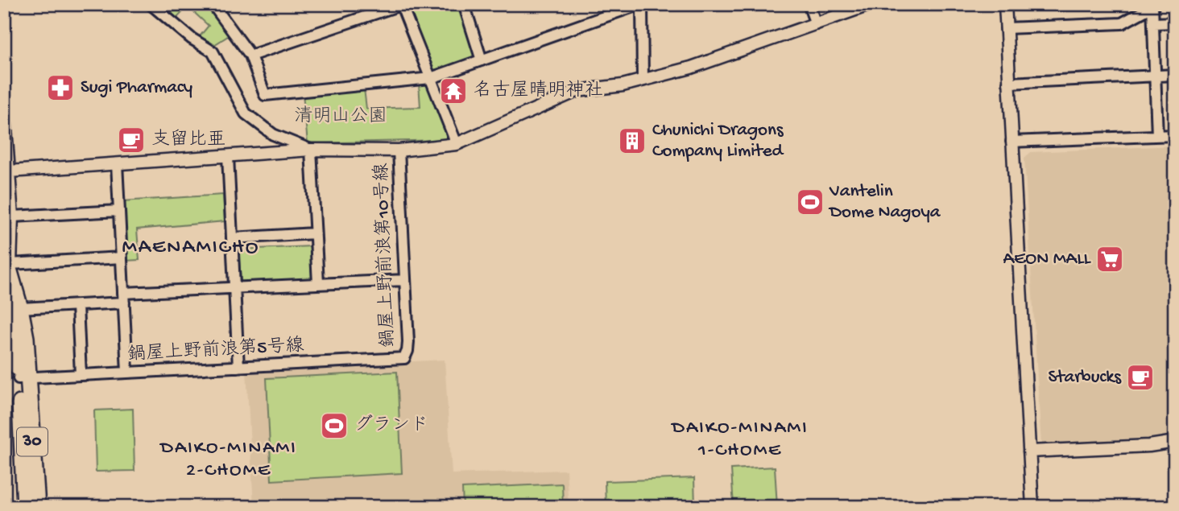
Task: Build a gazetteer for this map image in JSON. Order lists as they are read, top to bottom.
{
  "streets": {
    "main road": ["30"],
    "street": ["鍋屋上野前浪第10号線", "鍋屋上野前浪第5号線"]
  },
  "crossings": [
    ["鍋屋上野前浪第10号線", "鍋屋上野前浪第5号線"],
    ["鍋屋上野前浪第5号線", "30"]
  ],
  "districts": ["MAENAMICHO", "DAIKO-MINAMI 1-CHOME", "DAIKO-MINAMI 2-CHOME"],
  "parks": ["清明山公園"],
  "places": {
    "pharmacy": ["Sugi Pharmacy"],
    "temple": ["名古屋晴明神社"],
    "cafe": ["支留比亜", "Starbucks"],
    "building": ["Chunichi Dragons Company Limited"],
    "sports": ["Vantelin Dome Nagoya", "グランド"],
    "supermarket": ["AEON MALL"]
  }
}
